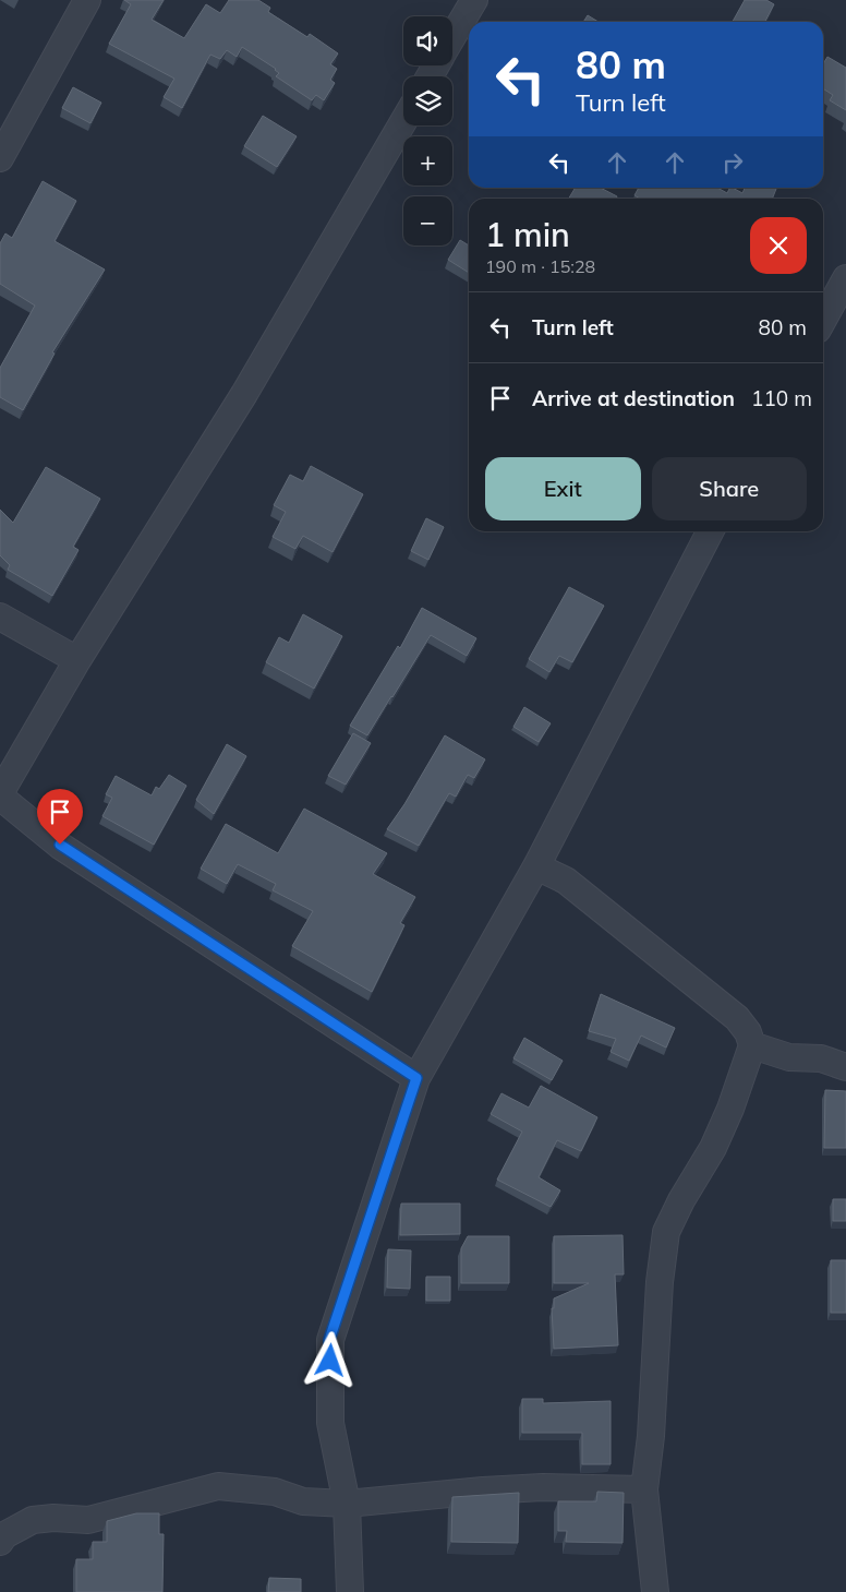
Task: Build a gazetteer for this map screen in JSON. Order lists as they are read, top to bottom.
{
  "page": {
    "map_buttons": ["+", "−"],
    "turn": ["80 m", "Turn left"],
    "heading": ["1 min", "190 m · 15:28"],
    "list": [
      {
        "name": "Turn left",
        "value": "80 m"
      },
      {
        "name": "Arrive at destination",
        "value": "110 m"
      }
    ],
    "buttons": ["Exit", "Share"]
  }
}
